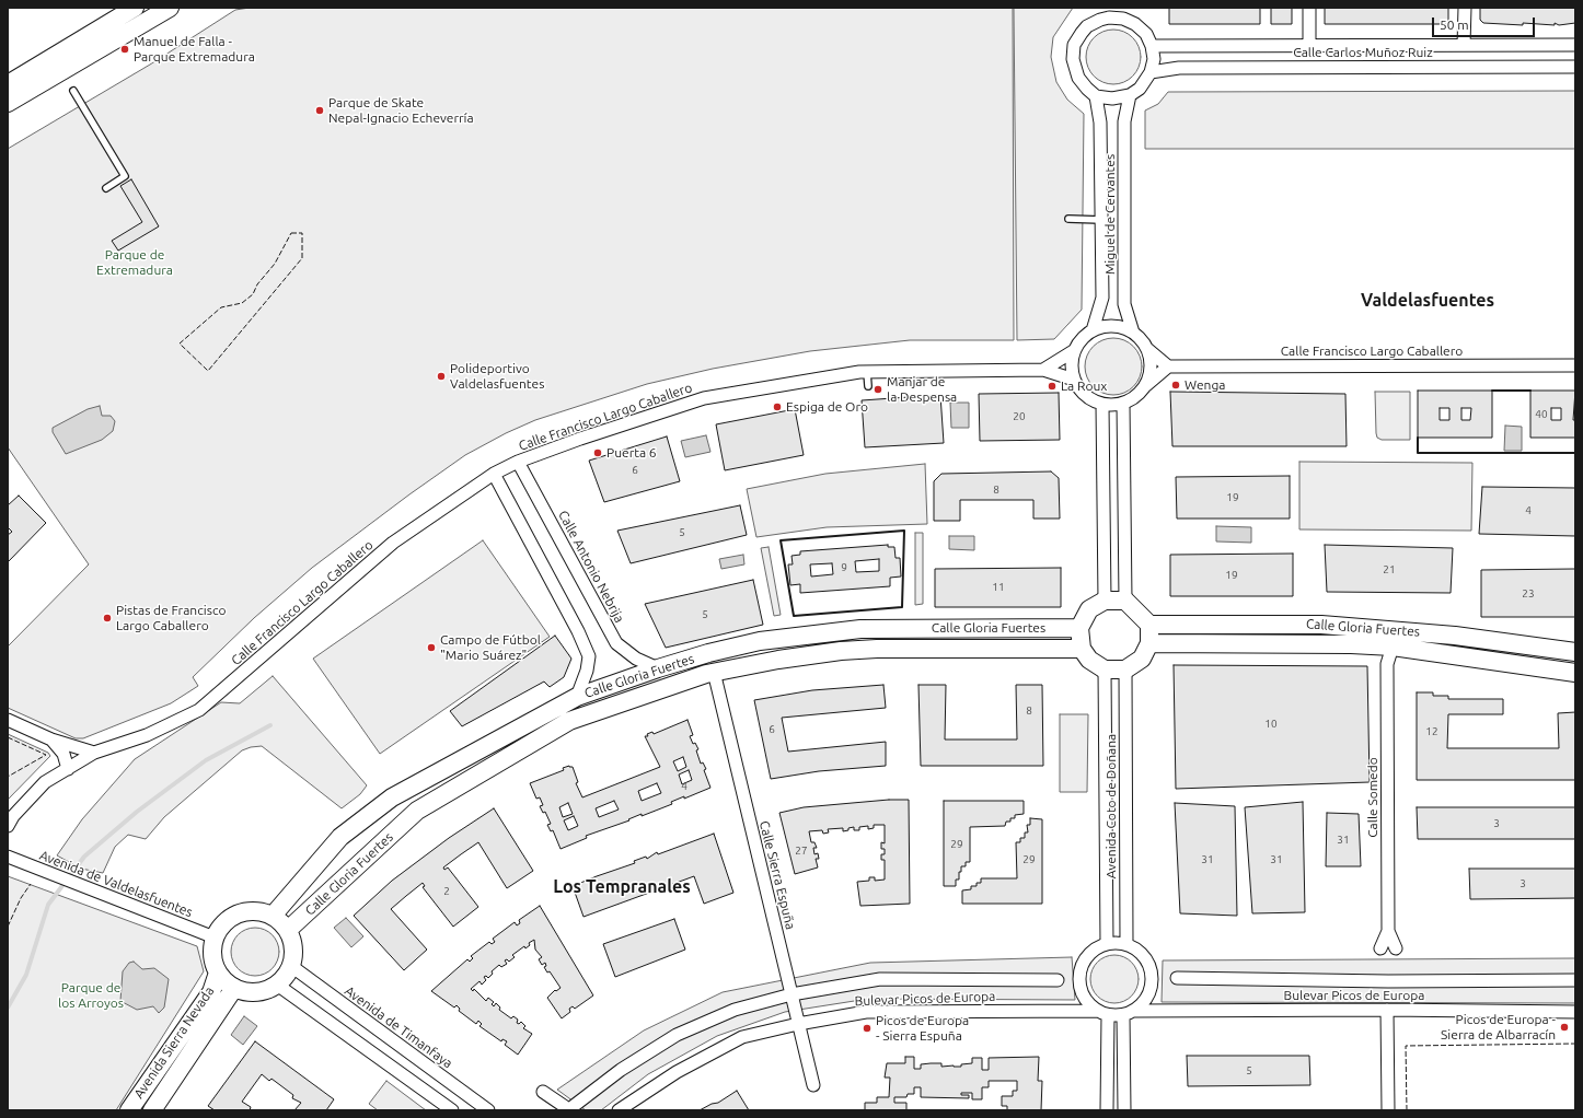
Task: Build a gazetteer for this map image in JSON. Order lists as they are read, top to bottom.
{
  "streets": {
    "main road": ["Calle Gloria Fuertes", "Avenida Sierra Nevada"],
    "street": [
      "Calle Carlos Muñoz Ruiz",
      "Miguel de Cervantes",
      "Calle Francisco Largo Caballero",
      "Calle Antonio Nebrija",
      "Calle Somedo",
      "Avenida Coto de Doñana",
      "Calle Sierra Espuña",
      "Avenida de Valdelasfuentes",
      "Bulevar Picos de Europa",
      "Avenida de Timanfaya"
    ]
  },
  "crossings": [
    ["Calle Carlos Muñoz Ruiz", "Miguel de Cervantes"],
    ["Miguel de Cervantes", "Calle Francisco Largo Caballero"],
    ["Calle Francisco Largo Caballero", "Calle Antonio Nebrija"],
    ["Calle Antonio Nebrija", "Calle Gloria Fuertes"],
    ["Calle Gloria Fuertes", "Calle Somedo"],
    ["Calle Gloria Fuertes", "Avenida Coto de Doñana"],
    ["Calle Gloria Fuertes", "Calle Sierra Espuña"],
    ["Calle Gloria Fuertes", "Avenida de Valdelasfuentes"],
    ["Calle Gloria Fuertes", "Avenida de Timanfaya"],
    ["Calle Gloria Fuertes", "Avenida Sierra Nevada"],
    ["Avenida Coto de Doñana", "Bulevar Picos de Europa"],
    ["Calle Sierra Espuña", "Bulevar Picos de Europa"],
    ["Avenida de Valdelasfuentes", "Avenida de Timanfaya"],
    ["Avenida de Valdelasfuentes", "Avenida Sierra Nevada"],
    ["Avenida de Timanfaya", "Avenida Sierra Nevada"]
  ],
  "districts": ["Valdelasfuentes", "Los Tempranales"],
  "parks": ["Parque de Extremadura", "Parque de los Arroyos"],
  "places": [
    "Manuel de Falla - Parque Extremadura",
    "Parque de Skate Nepal-Ignacio Echeverría",
    "Polideportivo Valdelasfuentes",
    "Wenga",
    "La Roux",
    "Manjar de la Despensa",
    "Espiga de Oro",
    "Puerta 6",
    "Pistas de Francisco Largo Caballero",
    "Campo de Fútbol \"Mario Suárez\"",
    "Picos de Europa - Sierra de Albarracín",
    "Picos de Europa - Sierra Espuña"
  ],
  "house_numbers": [
    "40",
    "20",
    "6",
    "8",
    "19",
    "4",
    "5",
    "9",
    "21",
    "19",
    "11",
    "23",
    "5",
    "8",
    "10",
    "6",
    "12",
    "4",
    "3",
    "31",
    "29",
    "27",
    "29",
    "31",
    "31",
    "3",
    "2",
    "5"
  ],
  "scale_bar": "50 m"
}
